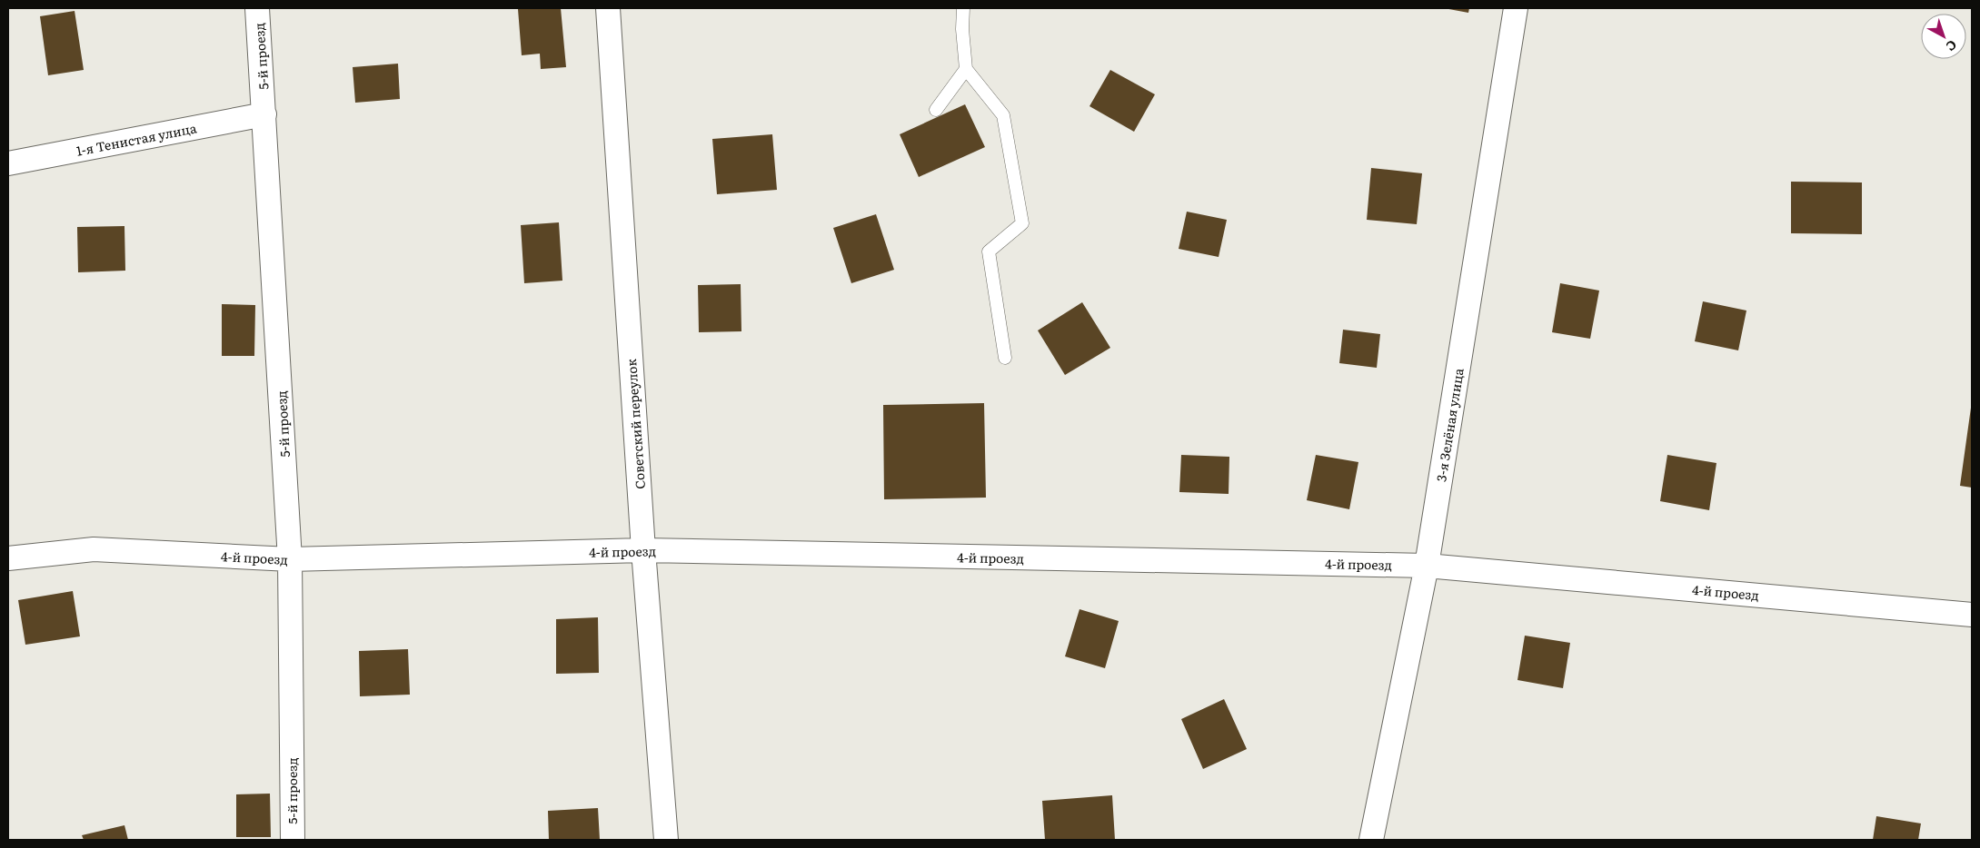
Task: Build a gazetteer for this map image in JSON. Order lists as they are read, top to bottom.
{
  "streets": {
    "street": [
      "5-й проезд",
      "1-я Тенистая улица",
      "Советский переулок",
      "3-я Зелёная улица",
      "4-й проезд"
    ]
  },
  "crossings": [
    ["5-й проезд", "1-я Тенистая улица"],
    ["5-й проезд", "4-й проезд"],
    ["Советский переулок", "4-й проезд"],
    ["3-я Зелёная улица", "4-й проезд"]
  ],
  "north": "bottom right"
}
